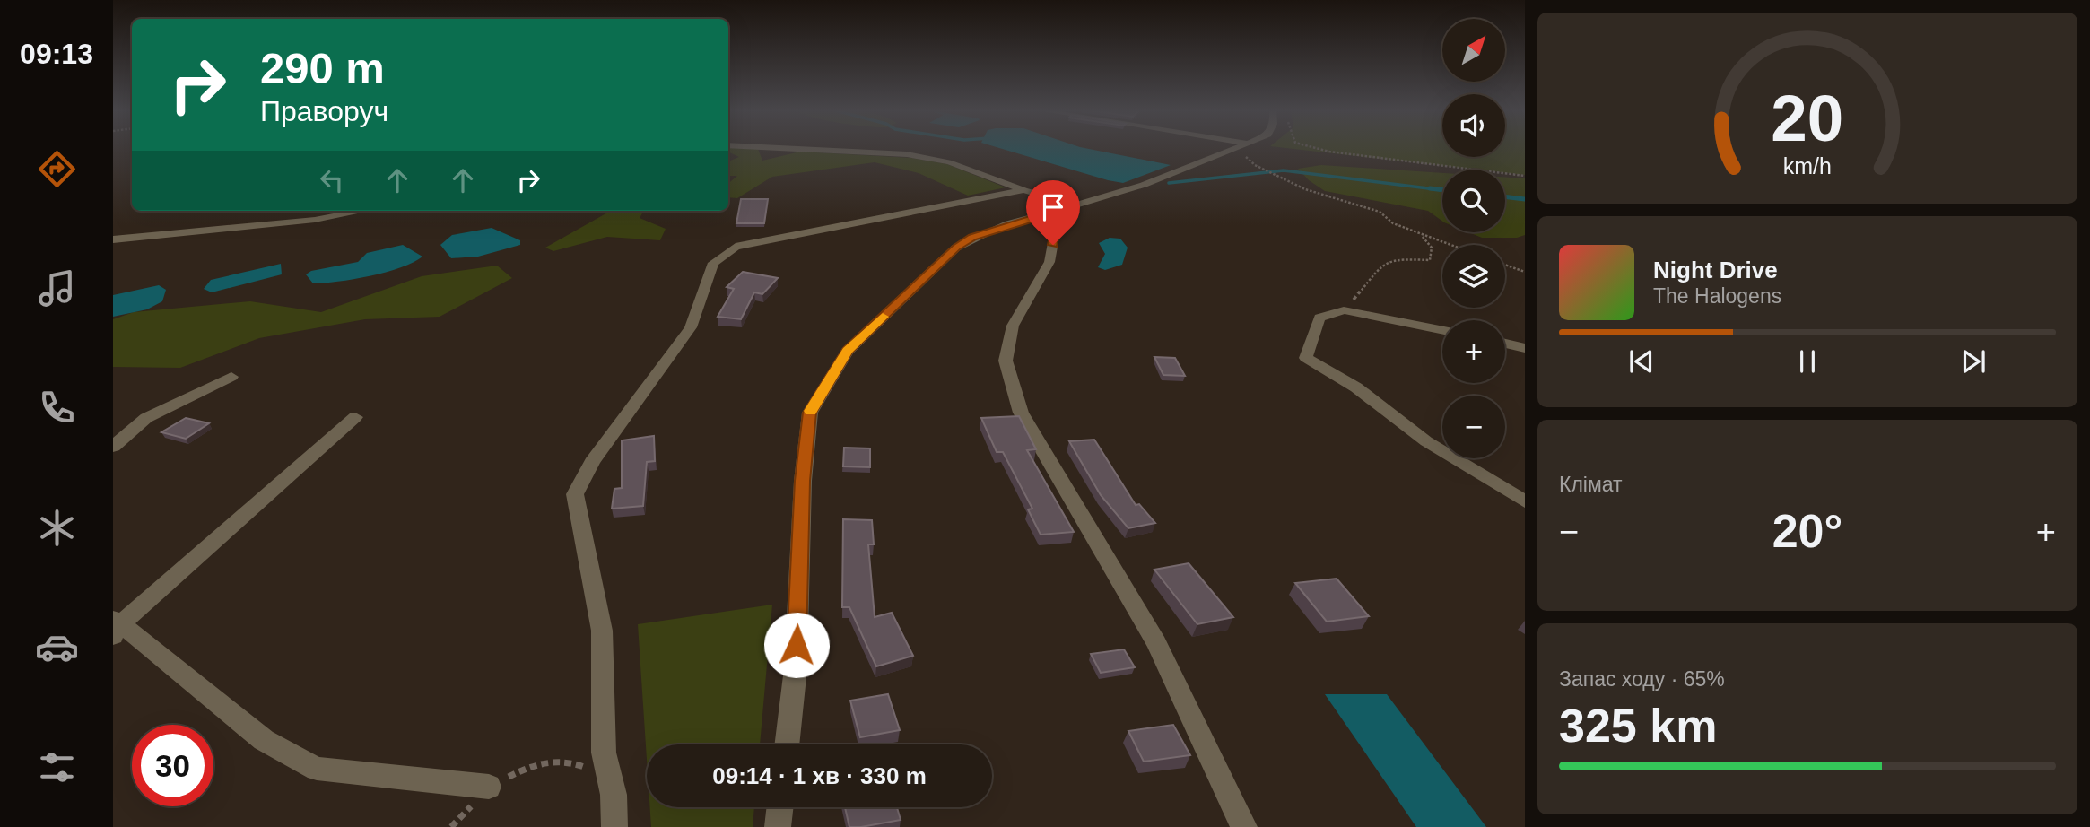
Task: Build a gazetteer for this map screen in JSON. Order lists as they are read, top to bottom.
{
  "north": "top right",
  "page": {
    "tabs": "09:13",
    "map_buttons": ["+", "−"],
    "turn": ["290 m", "Праворуч"],
    "song": ["Night Drive", "The Halogens"],
    "tile": [
      "Клімат",
      ["Запас ходу · 65%", "325 km"]
    ],
    "heat": ["−", "20°", "+"],
    "limit": "30",
    "trip": "09:14 · 1 хв · 330 m",
    "gauge": ["20", "km/h"]
  }
}
